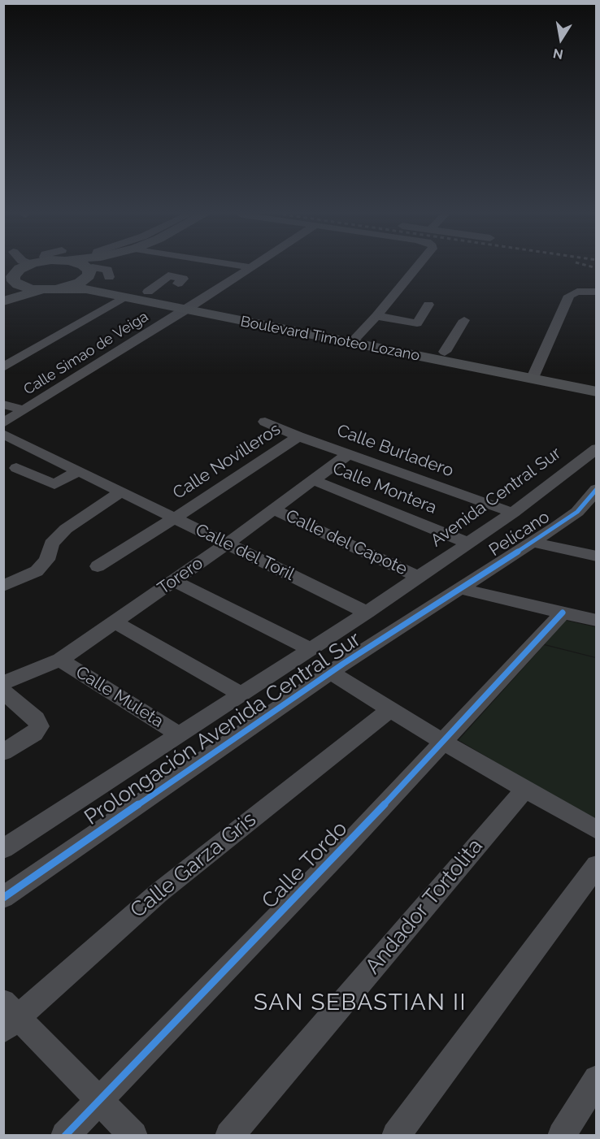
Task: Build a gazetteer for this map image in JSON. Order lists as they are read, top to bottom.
{
  "streets": {
    "main road": ["Boulevard Timoteo Lozano"],
    "street": [
      "Calle Simao de Veiga",
      "Calle Burladero",
      "Calle Novilleros",
      "Calle Montera",
      "Avenida Central Sur",
      "Pelícano",
      "Calle del Capote",
      "Calle del Toril",
      "Torero",
      "Calle Muleta",
      "Prolongación Avenida Central Sur",
      "Calle Garza Gris",
      "Calle Tordo",
      "Andador Tortolita"
    ]
  },
  "crossings": [
    ["Boulevard Timoteo Lozano", "Calle Simao de Veiga"],
    ["Calle Burladero", "Calle Novilleros"],
    ["Calle Burladero", "Avenida Central Sur"],
    ["Calle Burladero", "Torero"],
    ["Calle Novilleros", "Calle del Toril"],
    ["Calle Montera", "Avenida Central Sur"],
    ["Calle Montera", "Torero"],
    ["Avenida Central Sur", "Calle del Capote"],
    ["Avenida Central Sur", "Prolongación Avenida Central Sur"],
    ["Pelícano", "Prolongación Avenida Central Sur"],
    ["Calle del Capote", "Torero"],
    ["Calle del Capote", "Prolongación Avenida Central Sur"],
    ["Calle del Toril", "Torero"],
    ["Calle del Toril", "Prolongación Avenida Central Sur"],
    ["Torero", "Calle Muleta"],
    ["Calle Muleta", "Prolongación Avenida Central Sur"]
  ],
  "districts": ["SAN SEBASTIAN II"],
  "north": "bottom"
}
